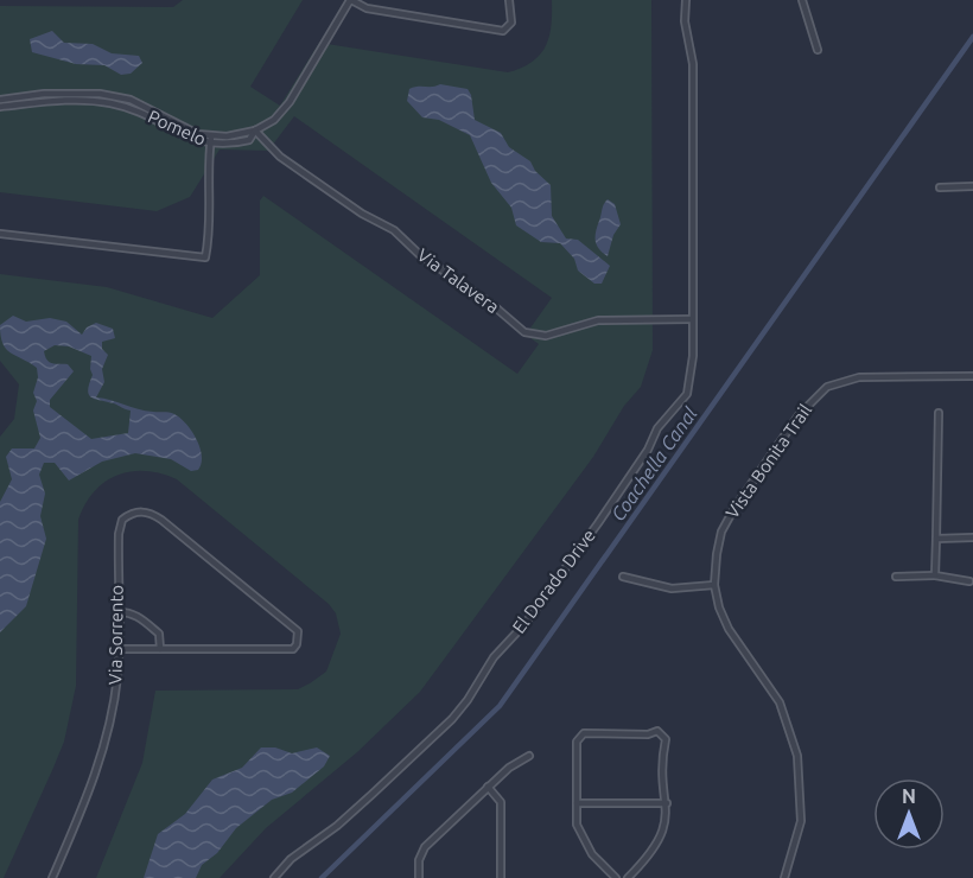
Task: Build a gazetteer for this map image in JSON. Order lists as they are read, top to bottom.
{
  "streets": {
    "street": [
      "Pomelo",
      "Via Talavera",
      "Vista Bonita Trail",
      "El Dorado Drive",
      "Via Sorrento"
    ]
  },
  "crossings": [
    ["Pomelo", "Via Talavera"],
    ["Via Talavera", "El Dorado Drive"]
  ],
  "water": ["Coachella Canal"],
  "north": "top"
}
